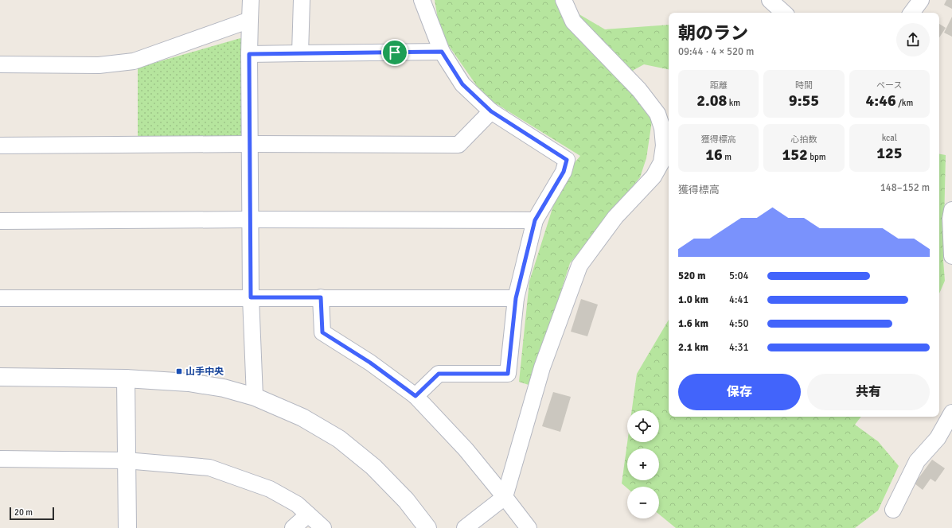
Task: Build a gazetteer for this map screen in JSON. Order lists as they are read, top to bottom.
{
  "places": {
    "transit": ["山手中央"]
  },
  "scale_bar": "20 m",
  "page": {
    "heading": ["朝のラン", "09:44 · 4 × 520 m"],
    "stats": [
      ["距離", "2.08 km"],
      ["時間", "9:55"],
      ["ペース", "4:46 /km"],
      ["獲得標高", "16 m"],
      ["心拍数", "152 bpm"],
      ["kcal", "125"]
    ],
    "chart": ["獲得標高", "148–152 m"],
    "list": [
      {
        "name": "520 m",
        "note": "5:04"
      },
      {
        "name": "1.0 km",
        "note": "4:41"
      },
      {
        "name": "1.6 km",
        "note": "4:50"
      },
      {
        "name": "2.1 km",
        "note": "4:31"
      }
    ],
    "buttons": ["保存", "共有"],
    "map_buttons": ["+", "−"],
    "scale": "20 m"
  }
}
